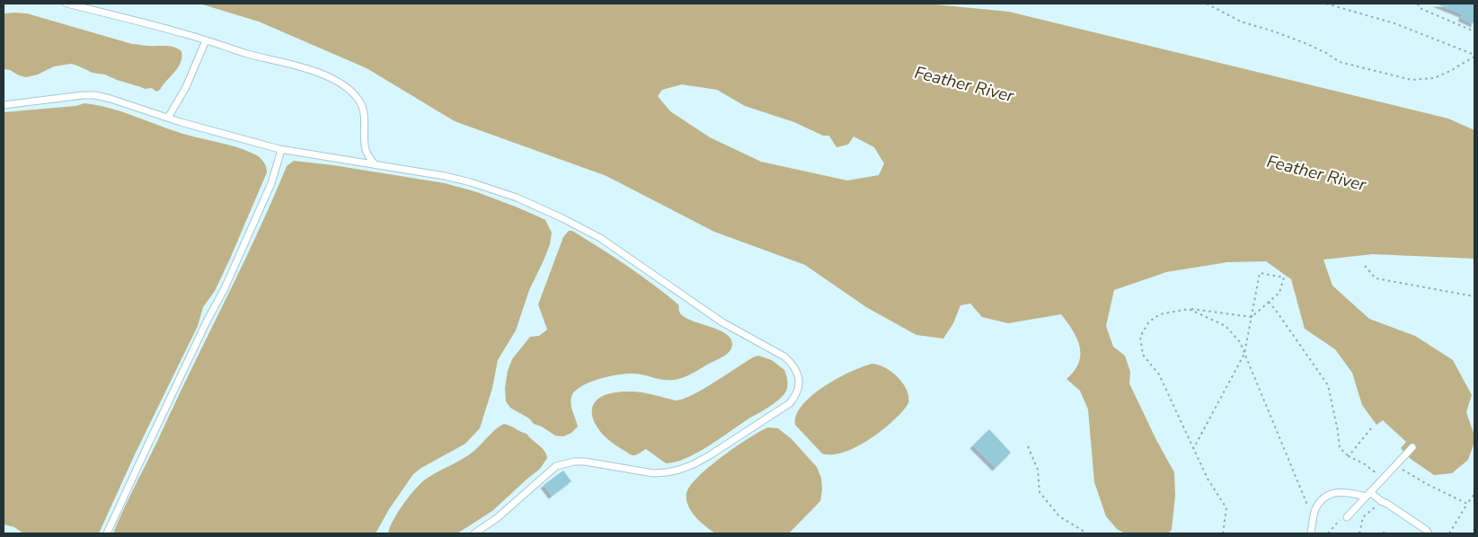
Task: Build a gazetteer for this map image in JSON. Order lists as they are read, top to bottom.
{
  "water": ["Feather River"]
}
